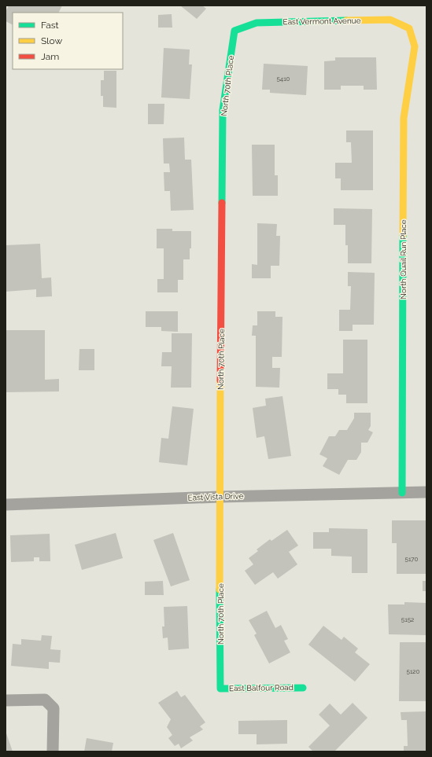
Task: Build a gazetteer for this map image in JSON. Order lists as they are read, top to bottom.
{
  "streets": {
    "street": [
      "East Vermont Avenue",
      "North 70th Place",
      "North Quail Run Place",
      "East Vista Drive",
      "East Balfour Road"
    ]
  },
  "crossings": [
    ["East Vermont Avenue", "North 70th Place"],
    ["East Vermont Avenue", "North Quail Run Place"],
    ["North 70th Place", "East Vista Drive"],
    ["North 70th Place", "East Balfour Road"],
    ["North Quail Run Place", "East Vista Drive"]
  ],
  "house_numbers": [
    "5410",
    "5170",
    "5152",
    "5120"
  ],
  "legend": ["Fast", "Slow", "Jam"]
}
